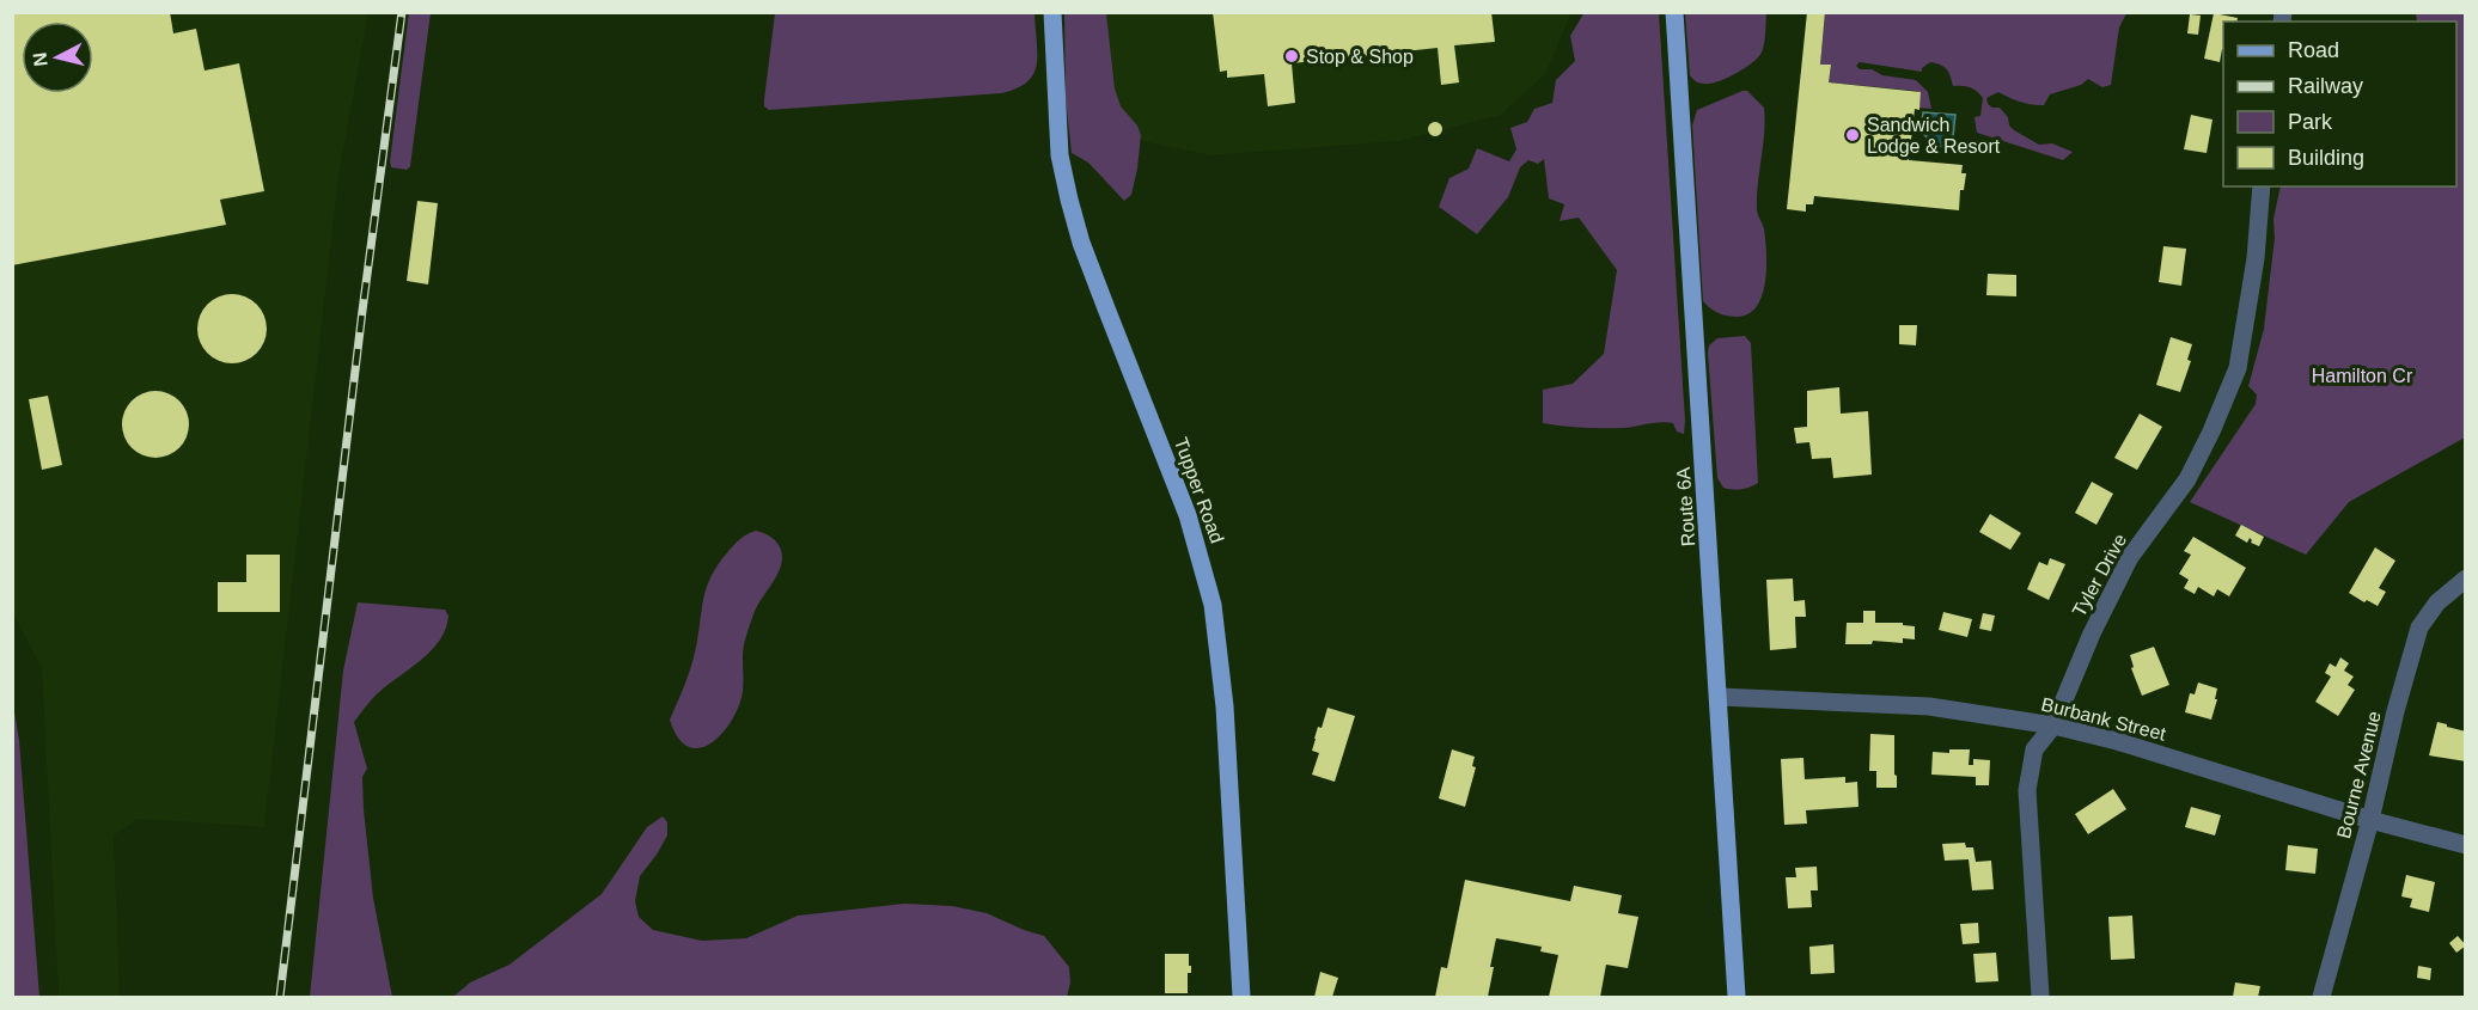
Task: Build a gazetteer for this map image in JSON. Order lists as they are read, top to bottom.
{
  "streets": {
    "main road": ["Tupper Road", "Route 6A"],
    "street": ["Tyler Drive", "Burbank Street", "Bourne Avenue"]
  },
  "crossings": [
    ["Route 6A", "Burbank Street"],
    ["Tyler Drive", "Burbank Street"],
    ["Burbank Street", "Bourne Avenue"]
  ],
  "parks": ["Hamilton Cr"],
  "places": ["Stop & Shop", "Sandwich Lodge & Resort"],
  "legend": [
    "Road",
    "Railway",
    "Park",
    "Building"
  ],
  "north": "left"
}
